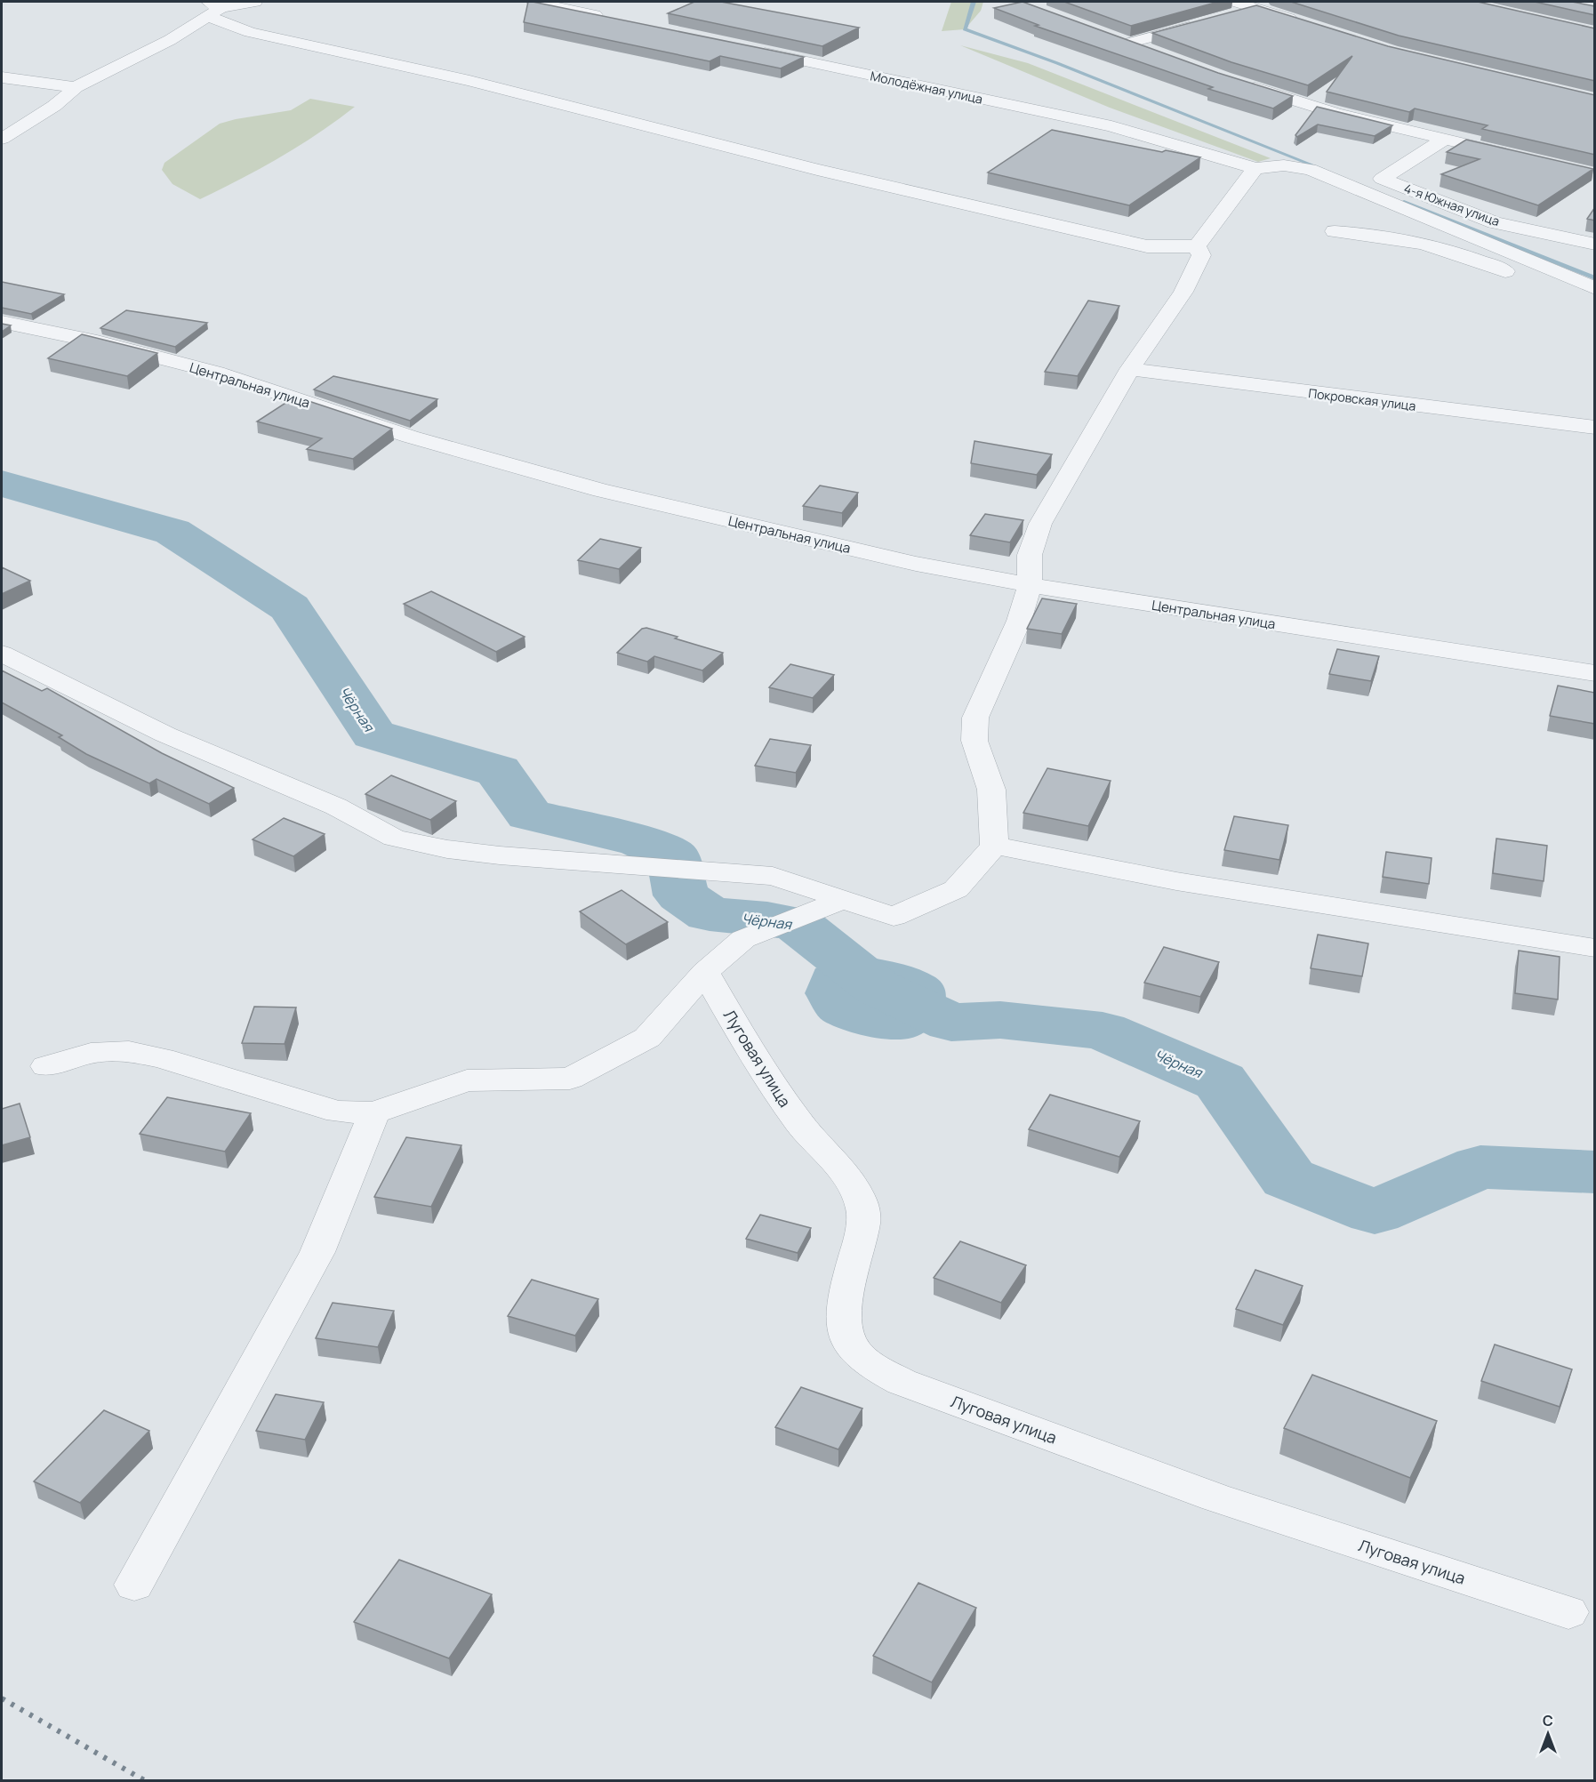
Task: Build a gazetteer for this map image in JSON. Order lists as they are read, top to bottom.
{
  "streets": {
    "street": [
      "Молодёжная улица",
      "4-я Южная улица",
      "Центральная улица",
      "Покровская улица",
      "Луговая улица"
    ]
  },
  "water": ["Чёрная"],
  "north": "top"
}
